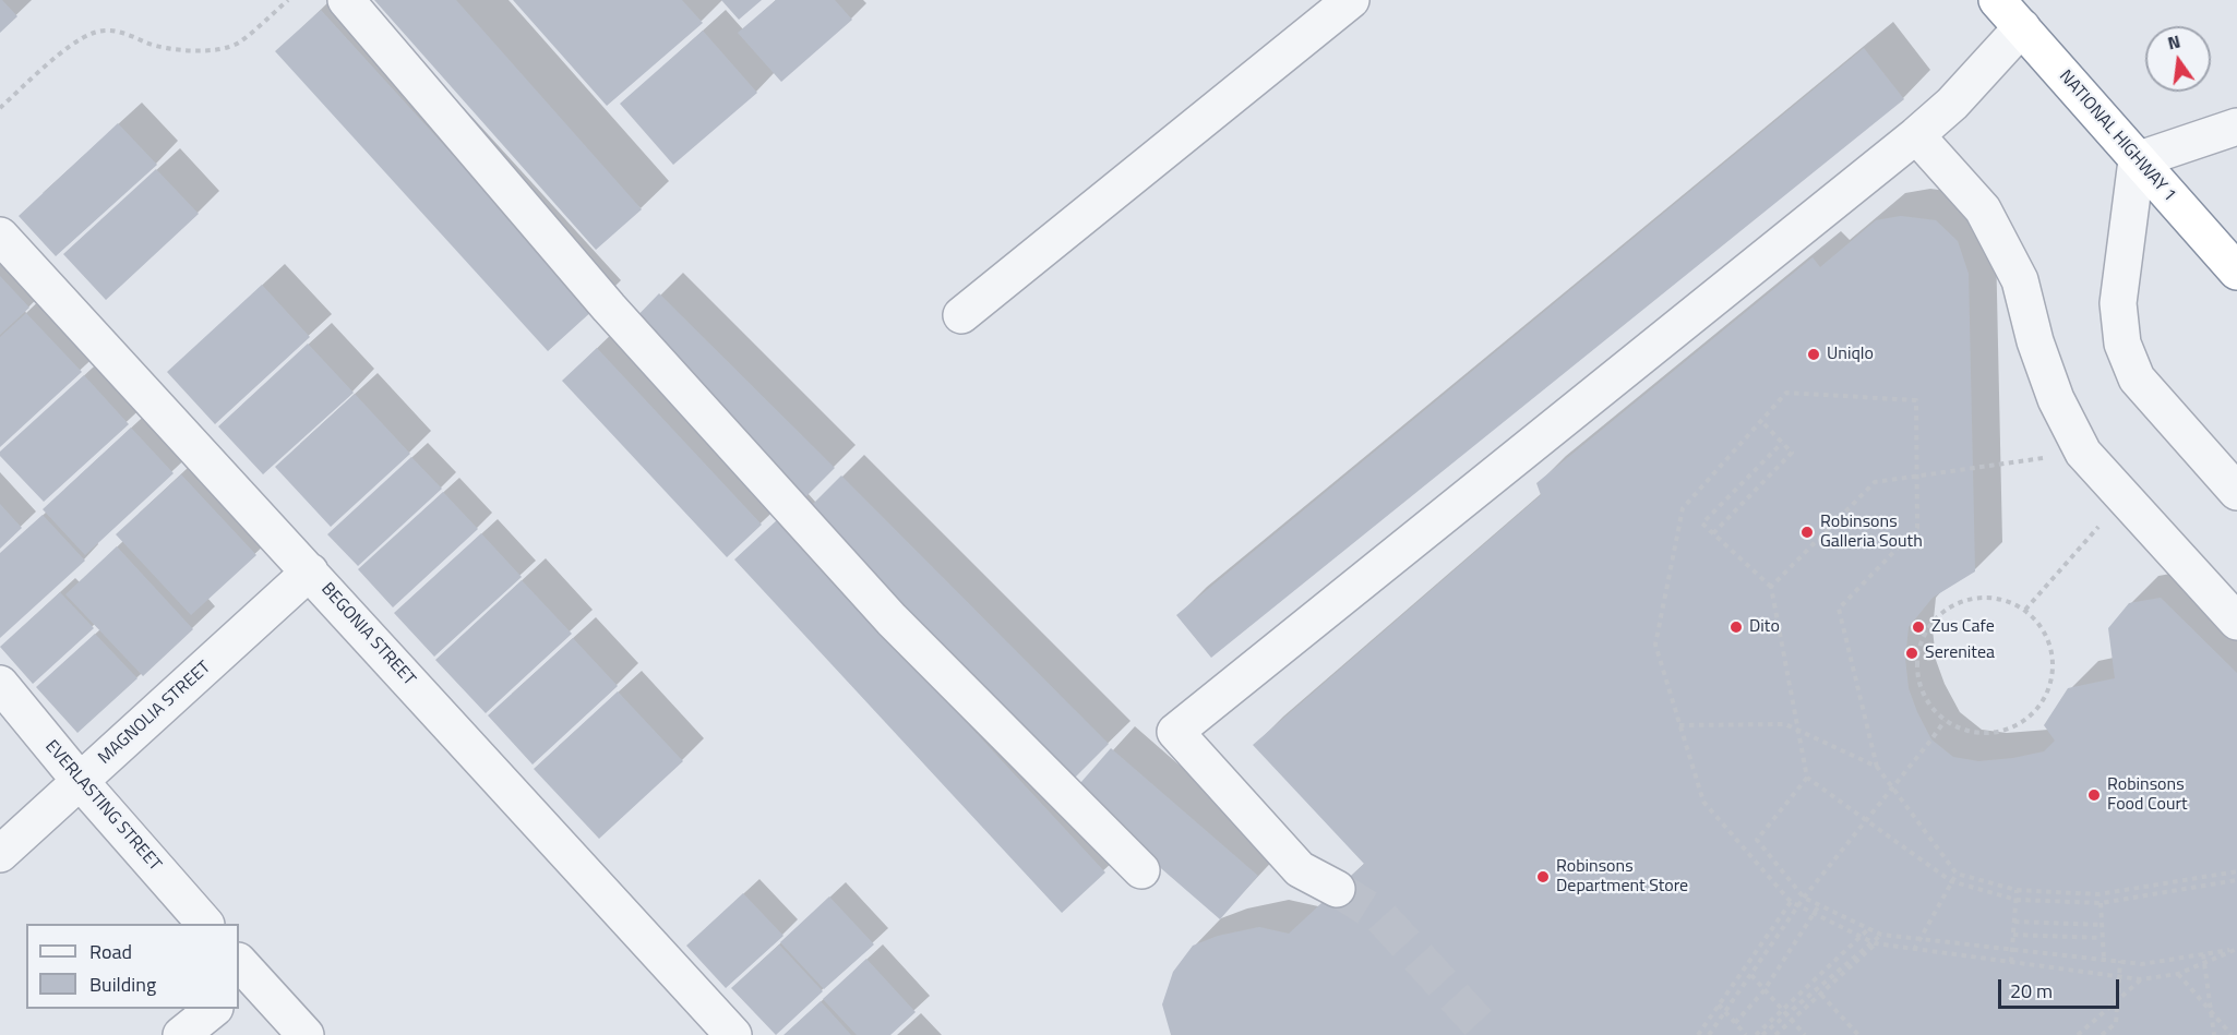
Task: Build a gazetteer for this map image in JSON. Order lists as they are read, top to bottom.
{
  "streets": {
    "highway": ["NATIONAL HIGHWAY 1"],
    "street": ["BEGONIA STREET", "MAGNOLIA STREET", "EVERLASTING STREET"]
  },
  "crossings": [
    ["BEGONIA STREET", "MAGNOLIA STREET"],
    ["MAGNOLIA STREET", "EVERLASTING STREET"]
  ],
  "places": [
    "Uniqlo",
    "Robinsons Galleria South",
    "Dito",
    "Zus Cafe",
    "Serenitea",
    "Robinsons Food Court",
    "Robinsons Department Store"
  ],
  "legend": ["Road", "Building"],
  "scale_bar": "20 m",
  "north": "top"
}
